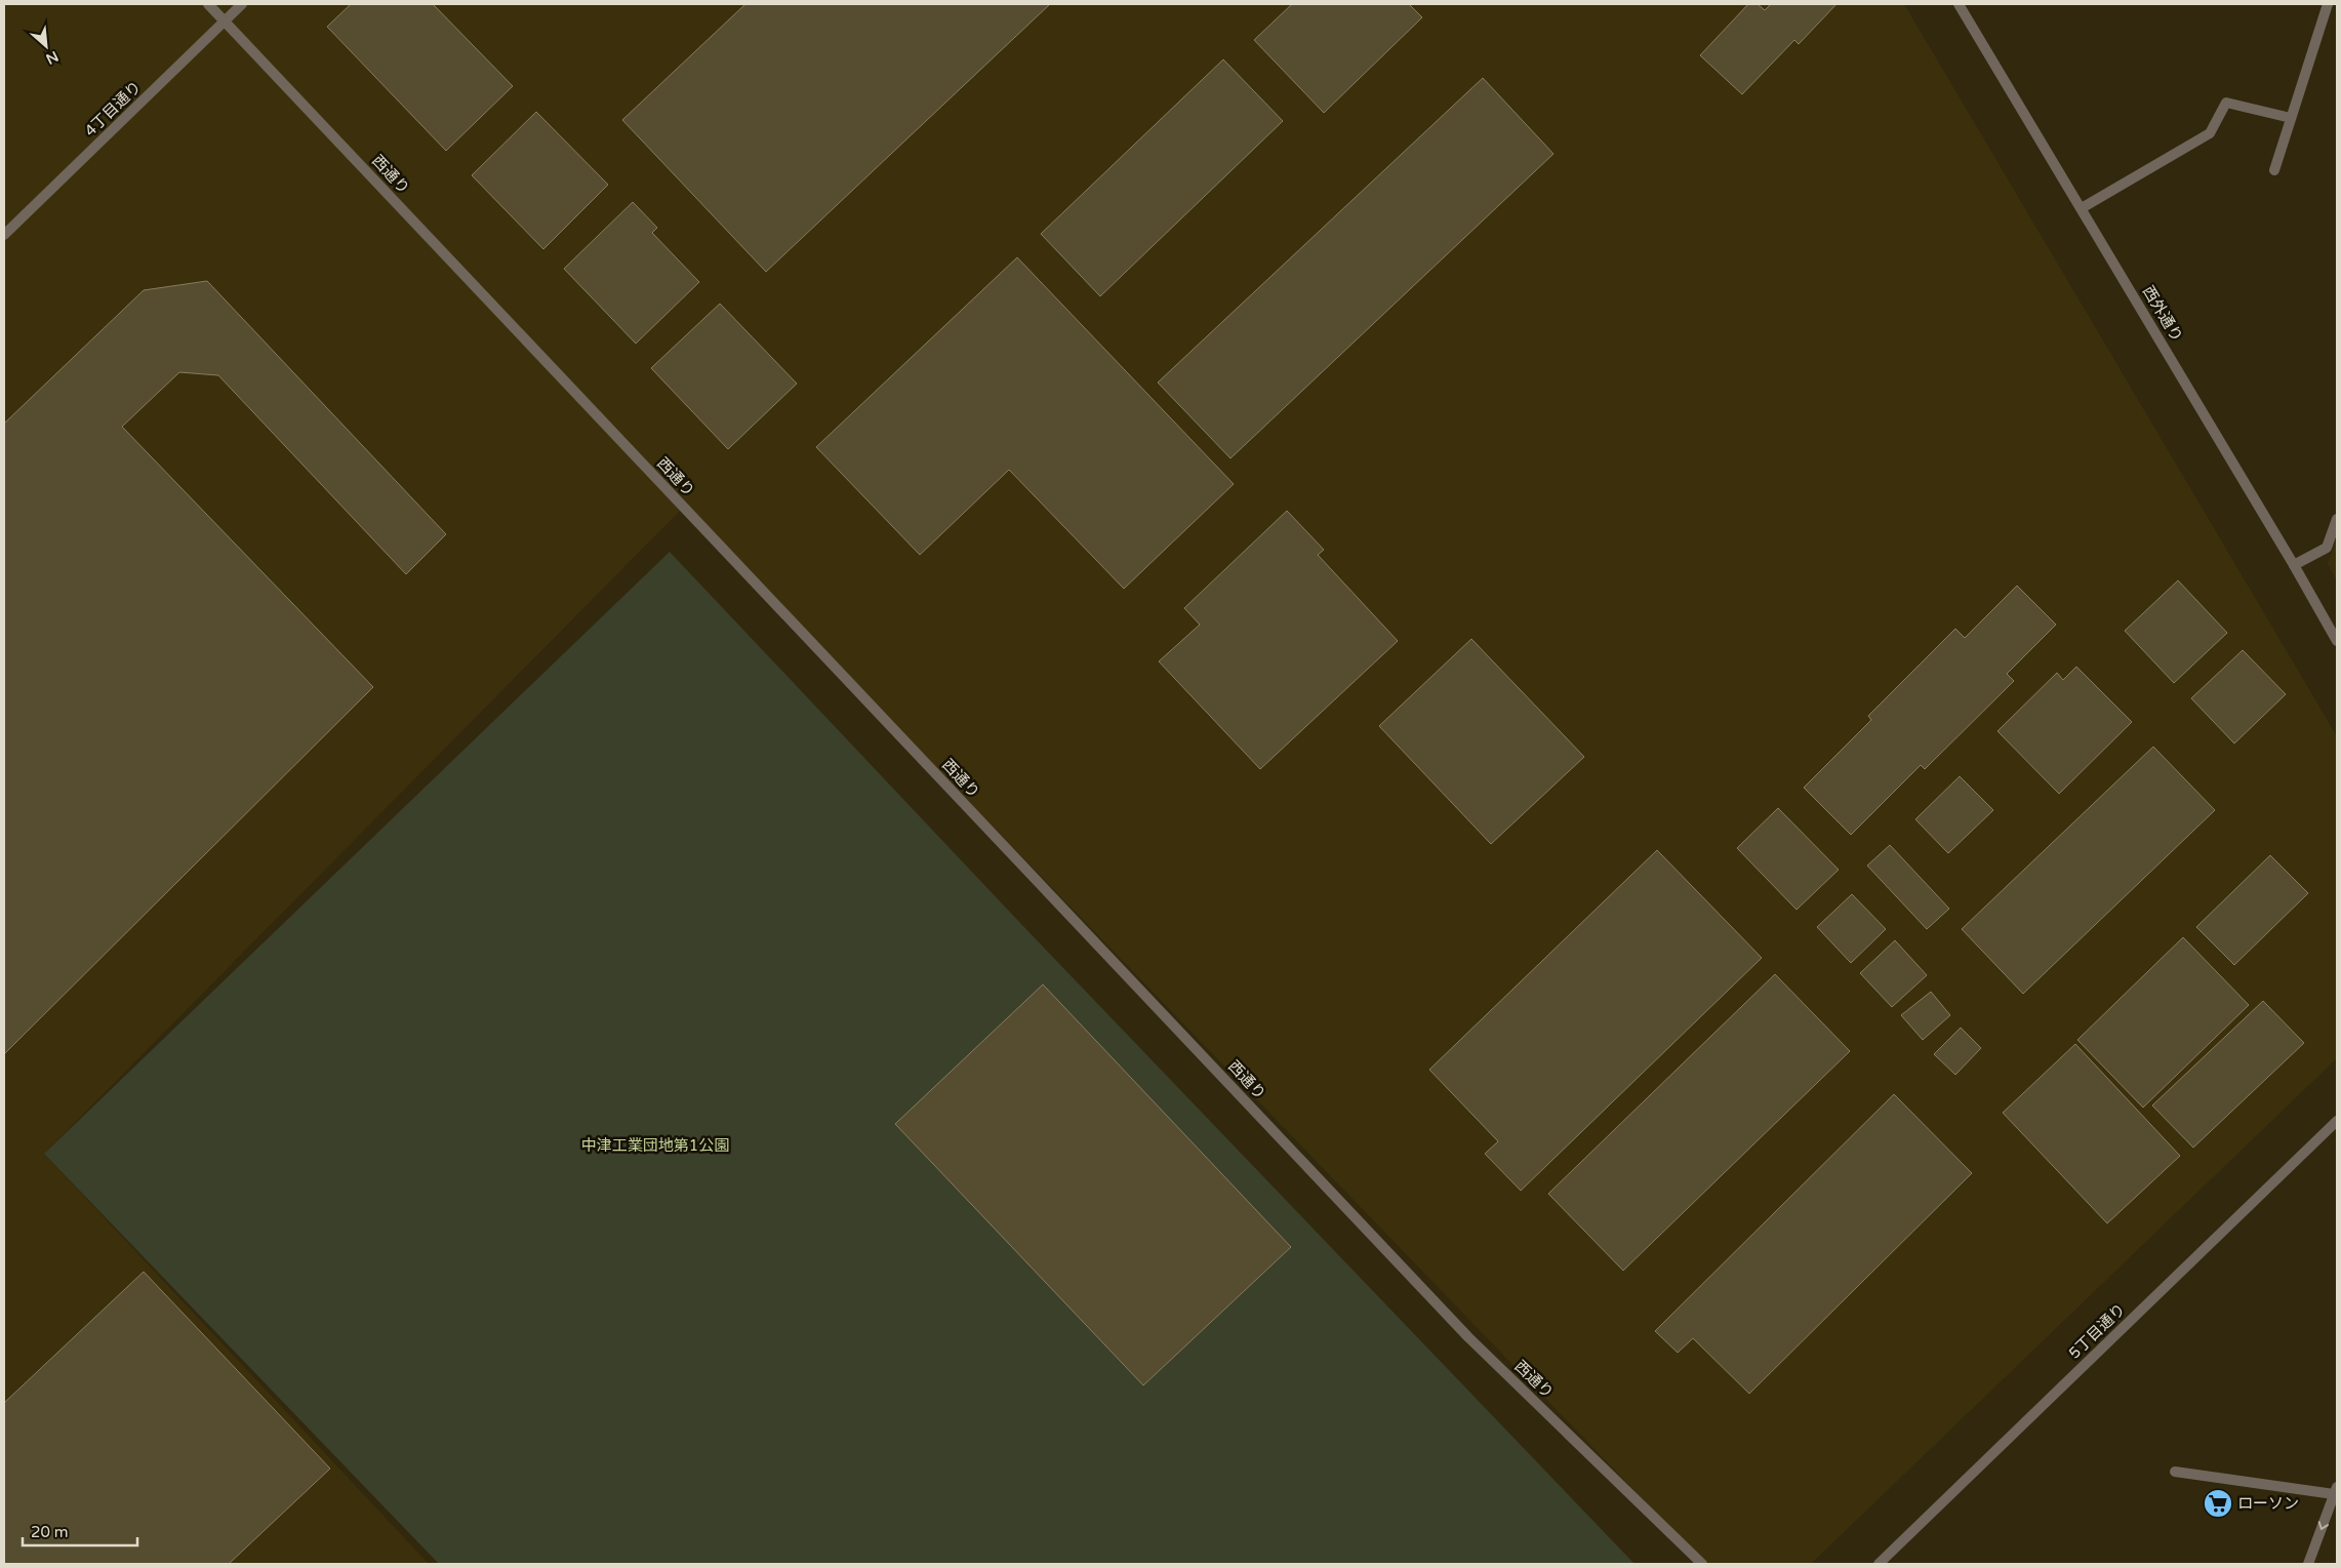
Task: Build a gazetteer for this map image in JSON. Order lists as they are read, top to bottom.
{
  "streets": {
    "street": [
      "4丁目通り",
      "西通り",
      "西外通り",
      "5丁目通り"
    ]
  },
  "crossings": [
    ["4丁目通り", "西通り"]
  ],
  "parks": ["中津工業団地第1公園"],
  "places": {
    "supermarket": ["ローソン"]
  },
  "scale_bar": "20 m",
  "north": "bottom right"
}
